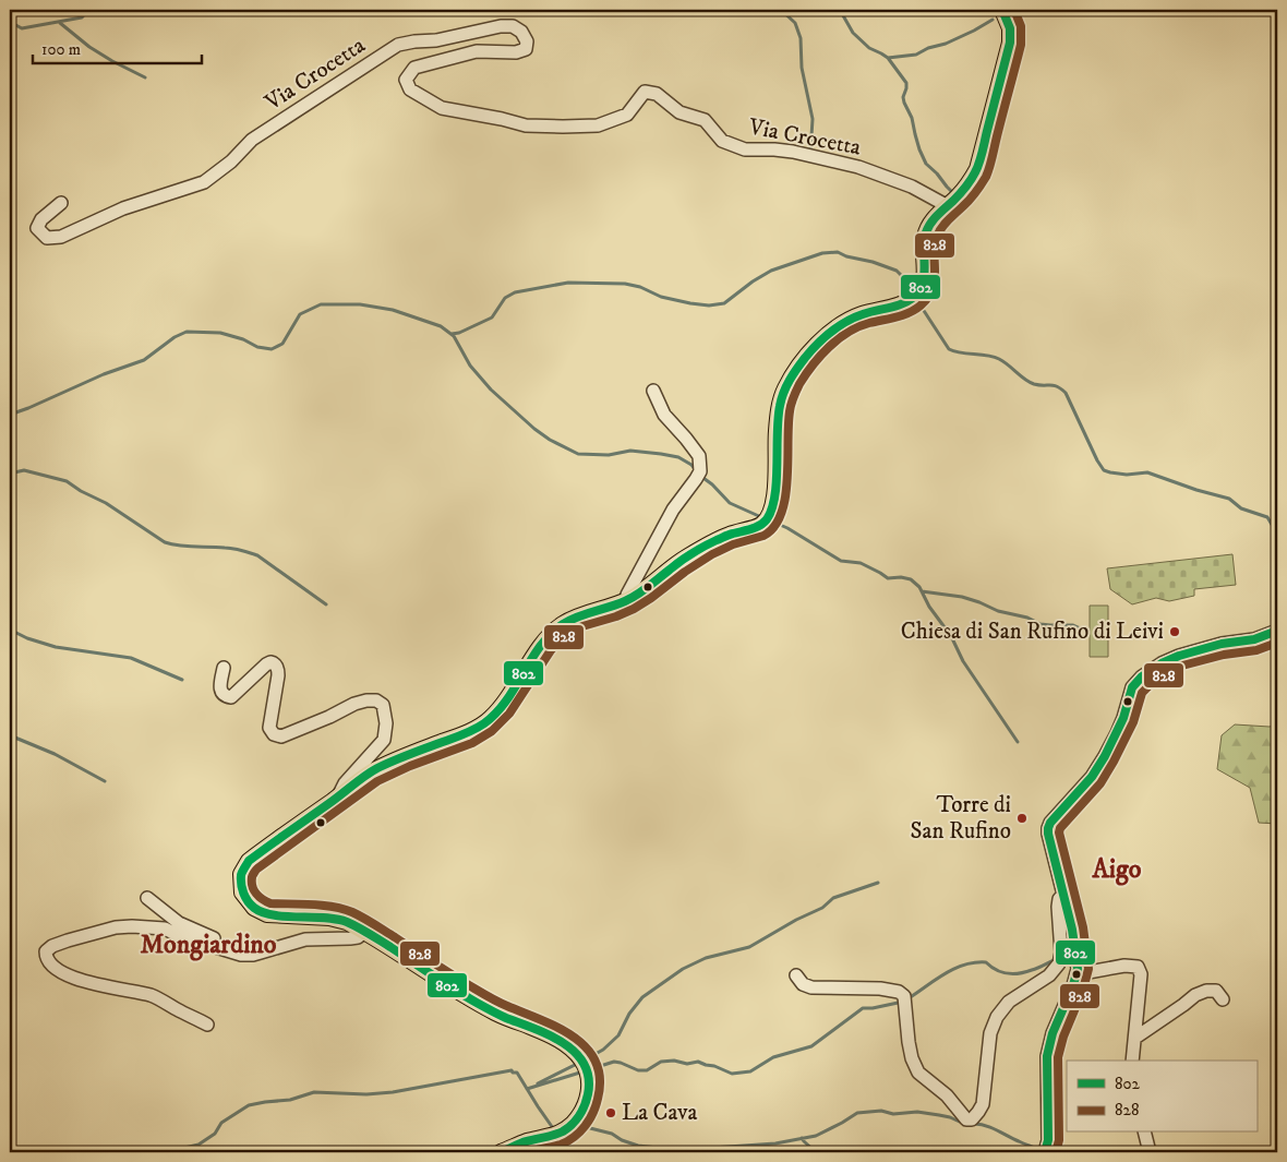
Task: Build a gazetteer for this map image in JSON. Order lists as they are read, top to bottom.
{
  "streets": {
    "street": ["Via Crocetta"]
  },
  "districts": ["Aigo", "Mongiardino"],
  "places": ["Chiesa di San Rufino di Leivi", "Torre di San Rufino", "La Cava"],
  "lines": ["transit line 802", "transit line 828"],
  "legend": ["802", "828"],
  "scale_bar": "100 m"
}
